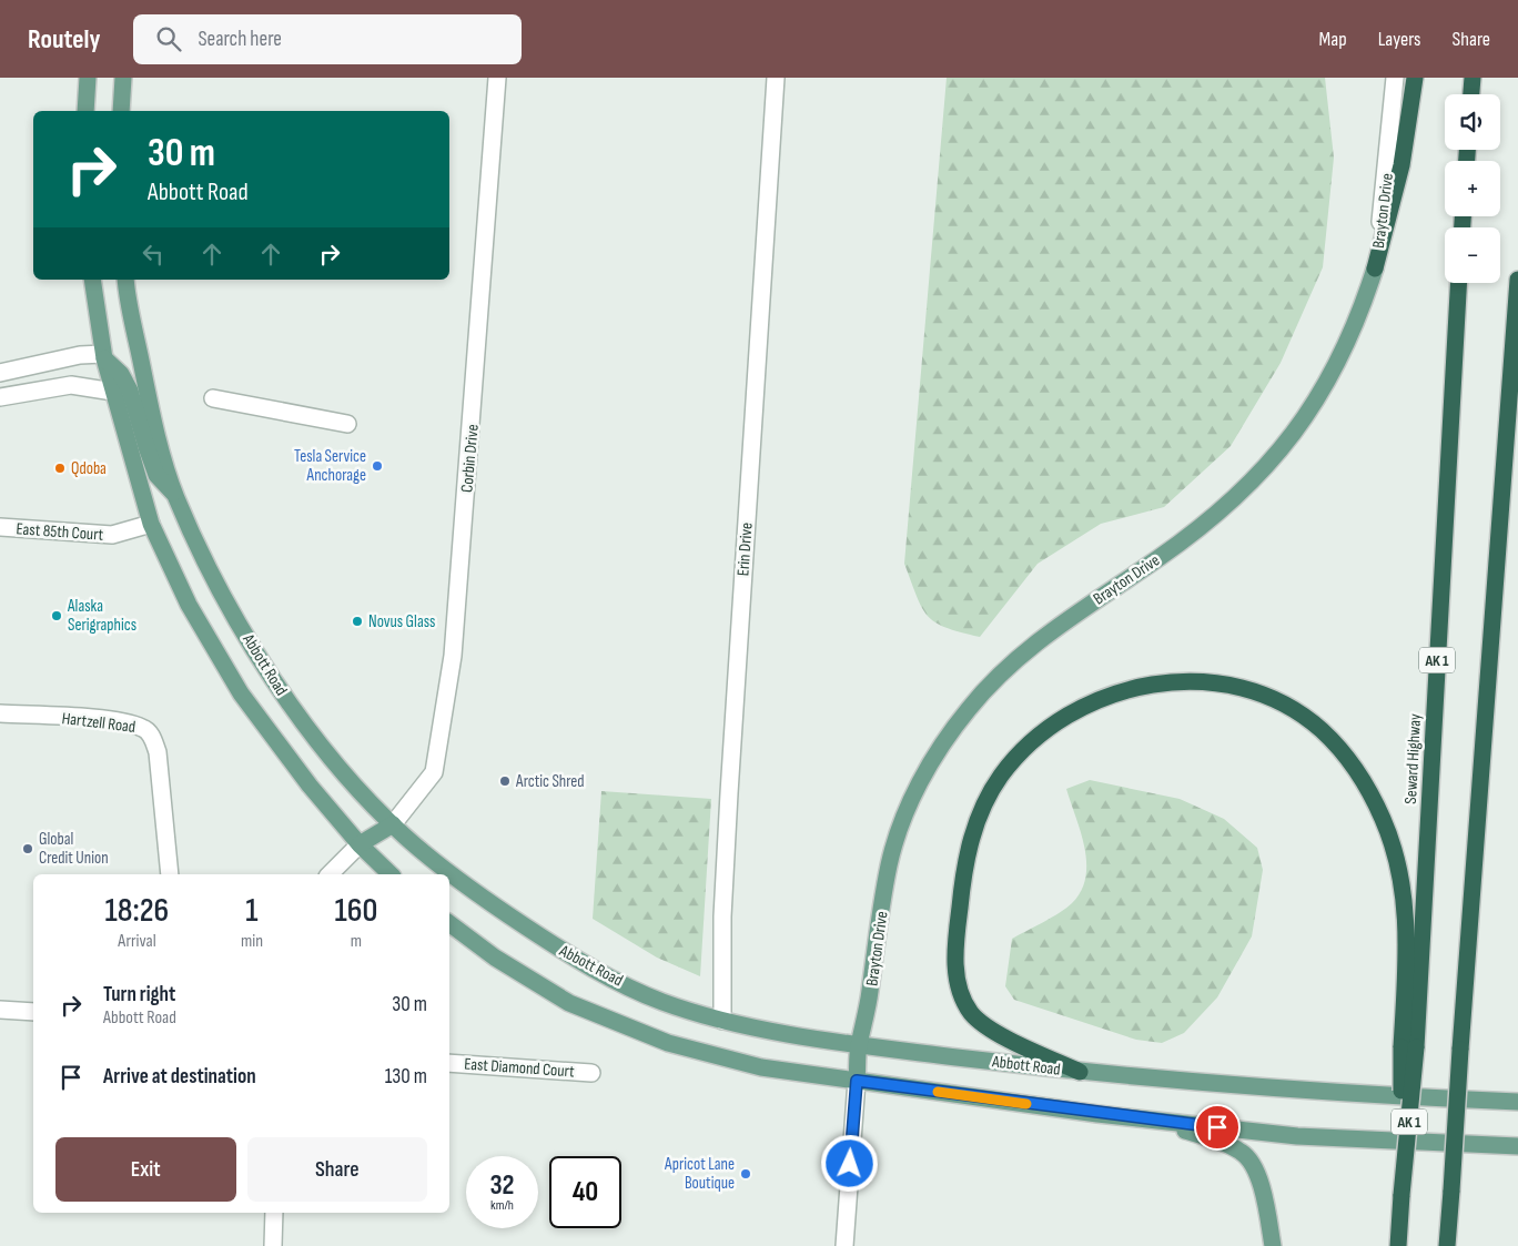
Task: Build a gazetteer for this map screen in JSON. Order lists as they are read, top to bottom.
{
  "streets": {
    "highway": ["AK 1", "Seward Highway"],
    "main road": ["Brayton Drive", "Abbott Road"],
    "street": [
      "Corbin Drive",
      "East 85th Court",
      "Erin Drive",
      "Hartzell Road",
      "East Diamond Court"
    ]
  },
  "crossings": [
    ["Brayton Drive", "Abbott Road"],
    ["Corbin Drive", "Abbott Road"],
    ["East 85th Court", "Abbott Road"],
    ["Erin Drive", "Abbott Road"]
  ],
  "places": [
    "Tesla Service Anchorage",
    "Qdoba",
    "Alaska Serigraphics",
    "Novus Glass",
    "Arctic Shred",
    "Global Credit Union",
    "Apricot Lane Boutique"
  ],
  "page": {
    "header": "Routely",
    "search": "Search here",
    "nav": ["Map", "Layers", "Share"],
    "map_buttons": ["+", "−"],
    "turn": ["30 m", "Abbott Road"],
    "eta": [
      "18:26",
      "Arrival",
      "1",
      "min",
      "160",
      "m"
    ],
    "list": [
      {
        "name": "Turn right",
        "note": "Abbott Road",
        "value": "30 m"
      },
      {
        "name": "Arrive at destination",
        "value": "130 m"
      }
    ],
    "buttons": ["Exit", "Share"],
    "speed": "32 km/h",
    "limit": "40"
  }
}
